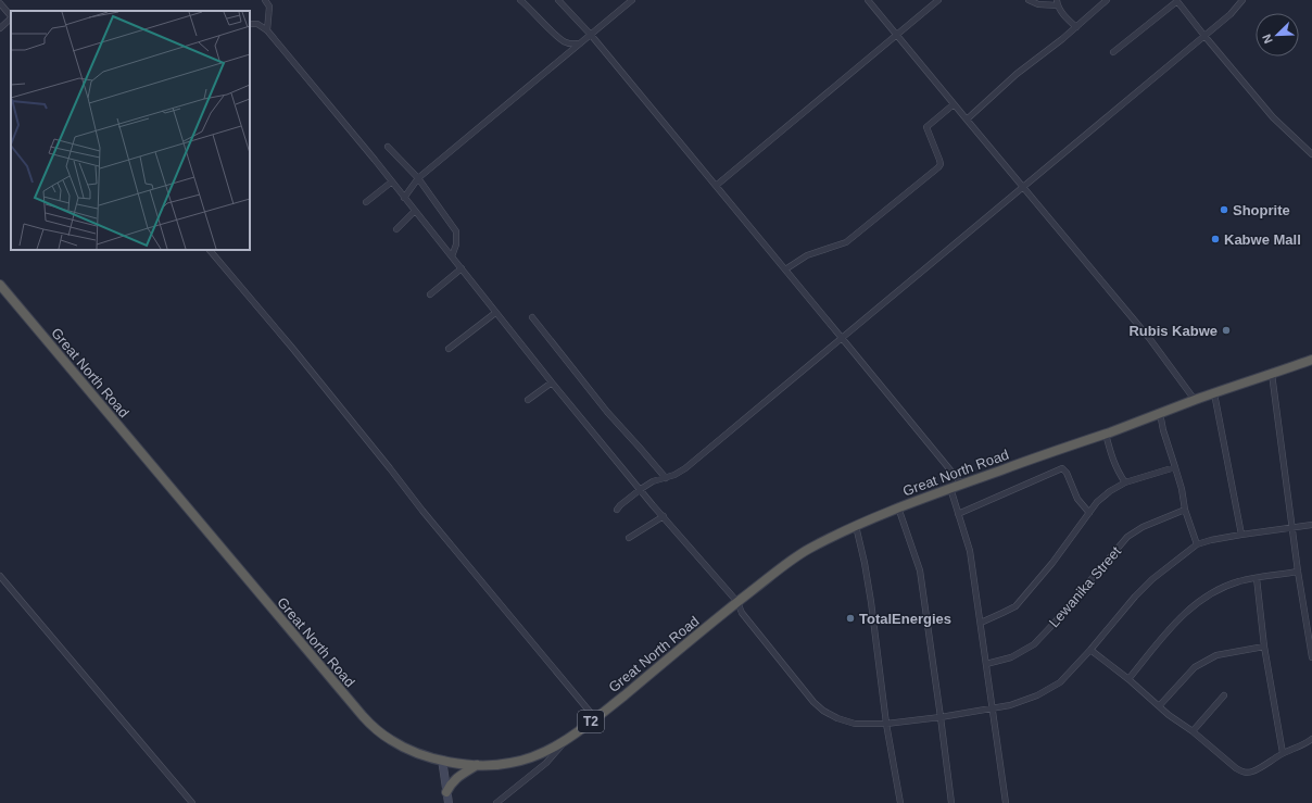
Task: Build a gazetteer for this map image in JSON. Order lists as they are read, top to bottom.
{
  "streets": {
    "highway": ["Great North Road", "T2"],
    "street": ["Lewanika Street"]
  },
  "places": [
    "Shoprite",
    "Kabwe Mall",
    "Rubis Kabwe",
    "TotalEnergies"
  ],
  "north": "bottom left"
}
